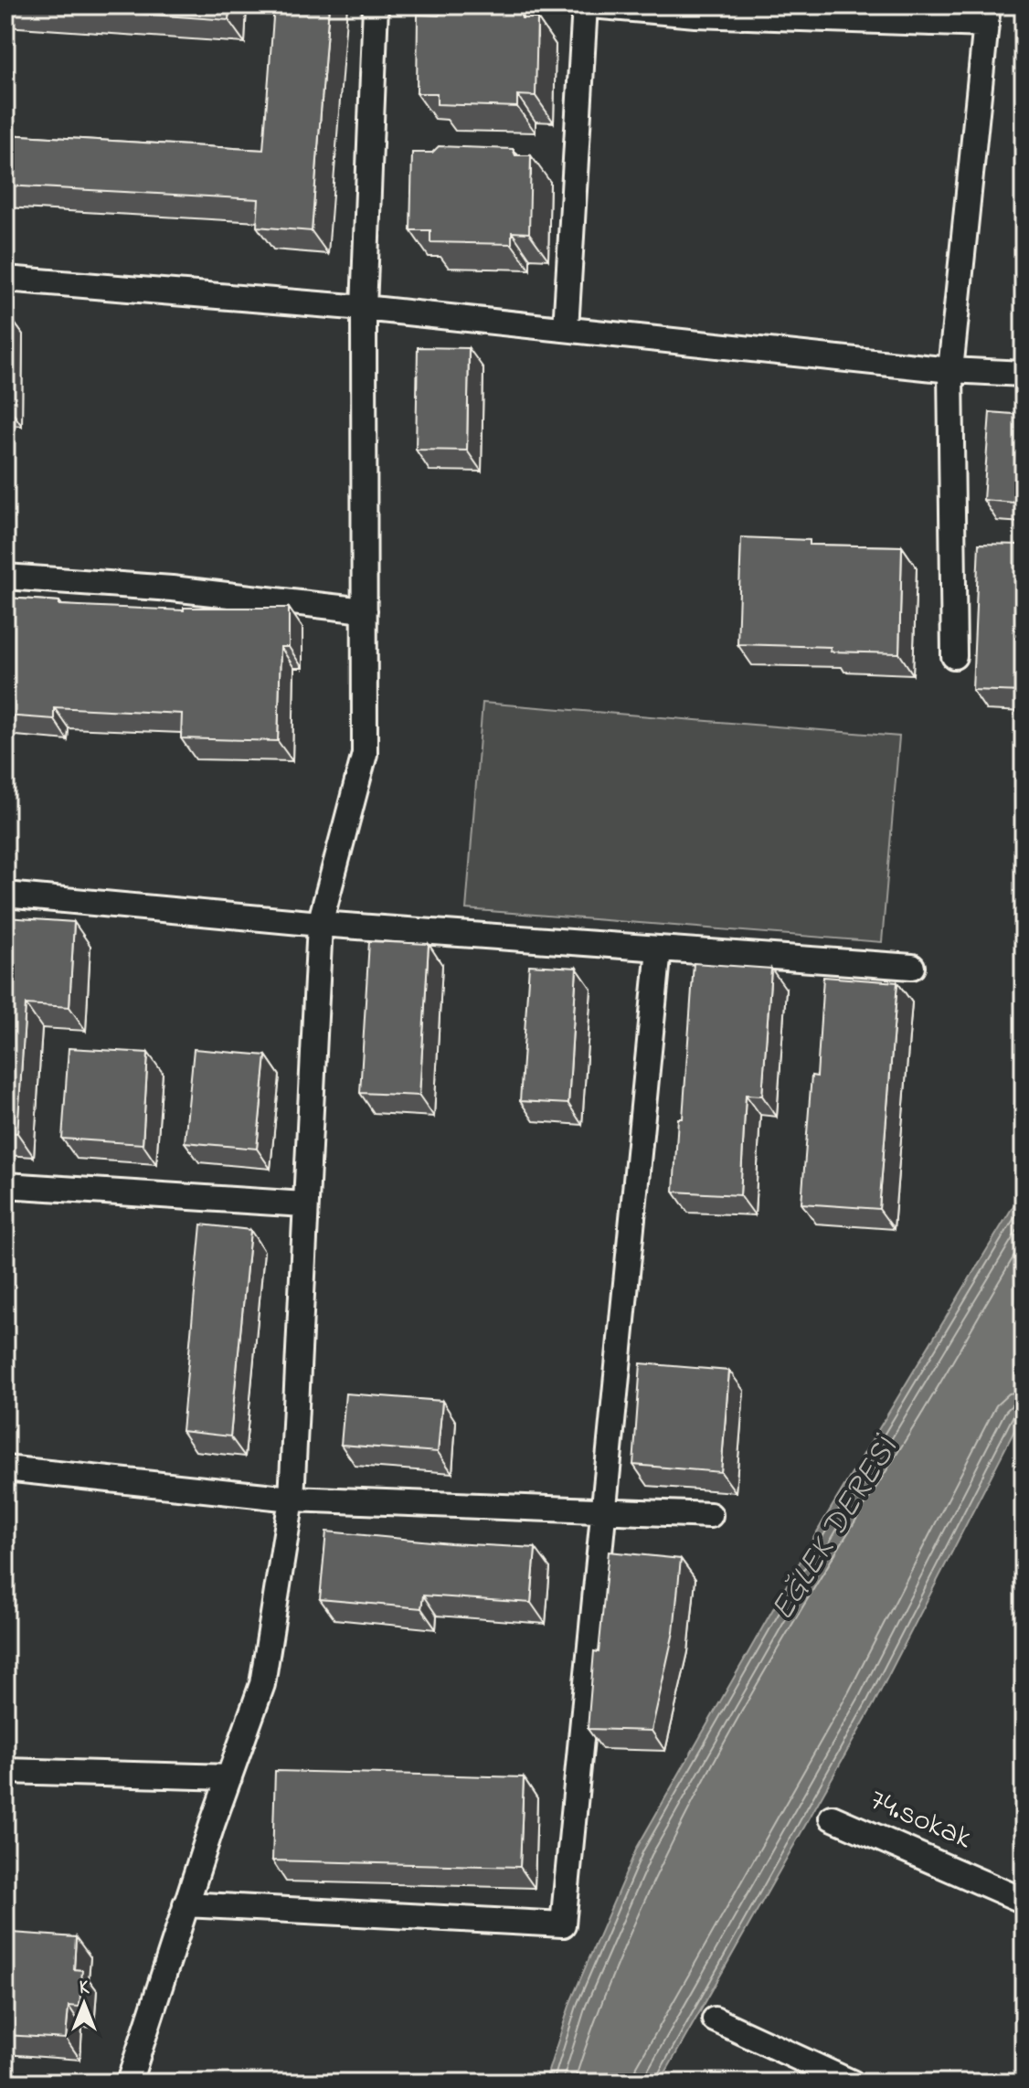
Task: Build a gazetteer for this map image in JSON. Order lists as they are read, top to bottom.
{
  "streets": {
    "street": ["74.sokak"]
  },
  "water": ["EĞLEK DERESİ"],
  "north": "top"
}
